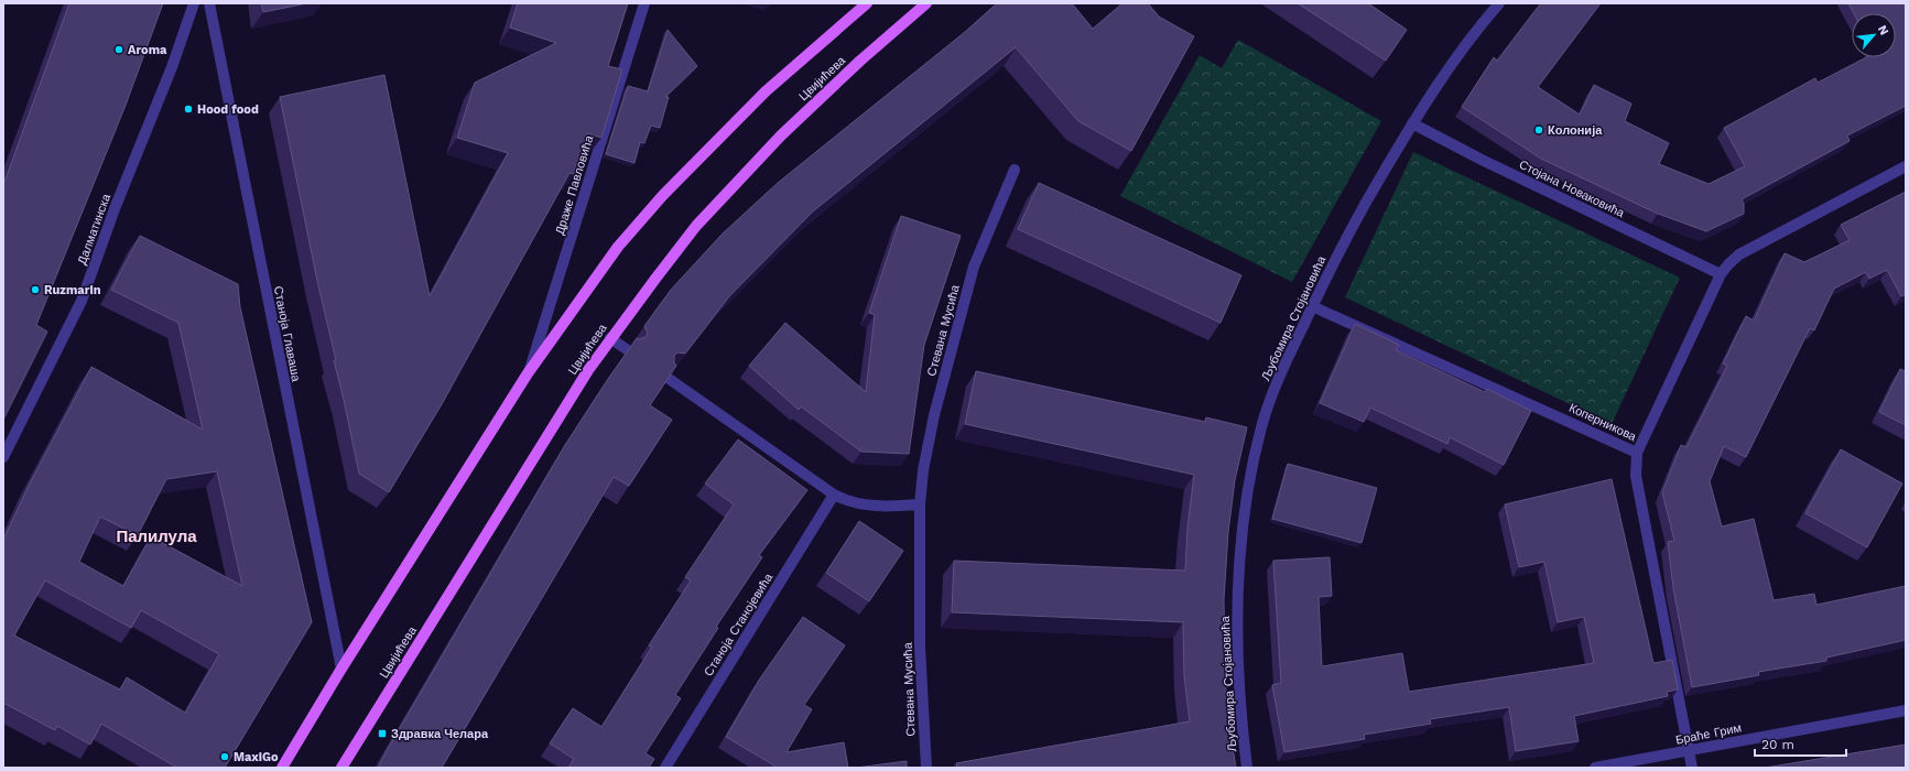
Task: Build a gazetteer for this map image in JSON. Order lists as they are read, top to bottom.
{
  "streets": {
    "main road": ["Цвијићева"],
    "street": [
      "Драже Павловића",
      "Стојана Новаковића",
      "Далматинска",
      "Љубомира Стојановића",
      "Стевана Мусића",
      "Станоја Главаша",
      "Коперникова",
      "Станоја Станојевића",
      "Браће Грим"
    ]
  },
  "crossings": [
    ["Стојана Новаковића", "Љубомира Стојановића"],
    ["Љубомира Стојановића", "Коперникова"],
    ["Коперникова", "Браће Грим"]
  ],
  "districts": ["Палилула"],
  "places": {
    "other": [
      "Aroma",
      "Hood food",
      "Колонија",
      "Ruzmarin",
      "MaxiGo"
    ],
    "transit": ["Здравка Челара"]
  },
  "scale_bar": "20 m",
  "north": "top right"
}
